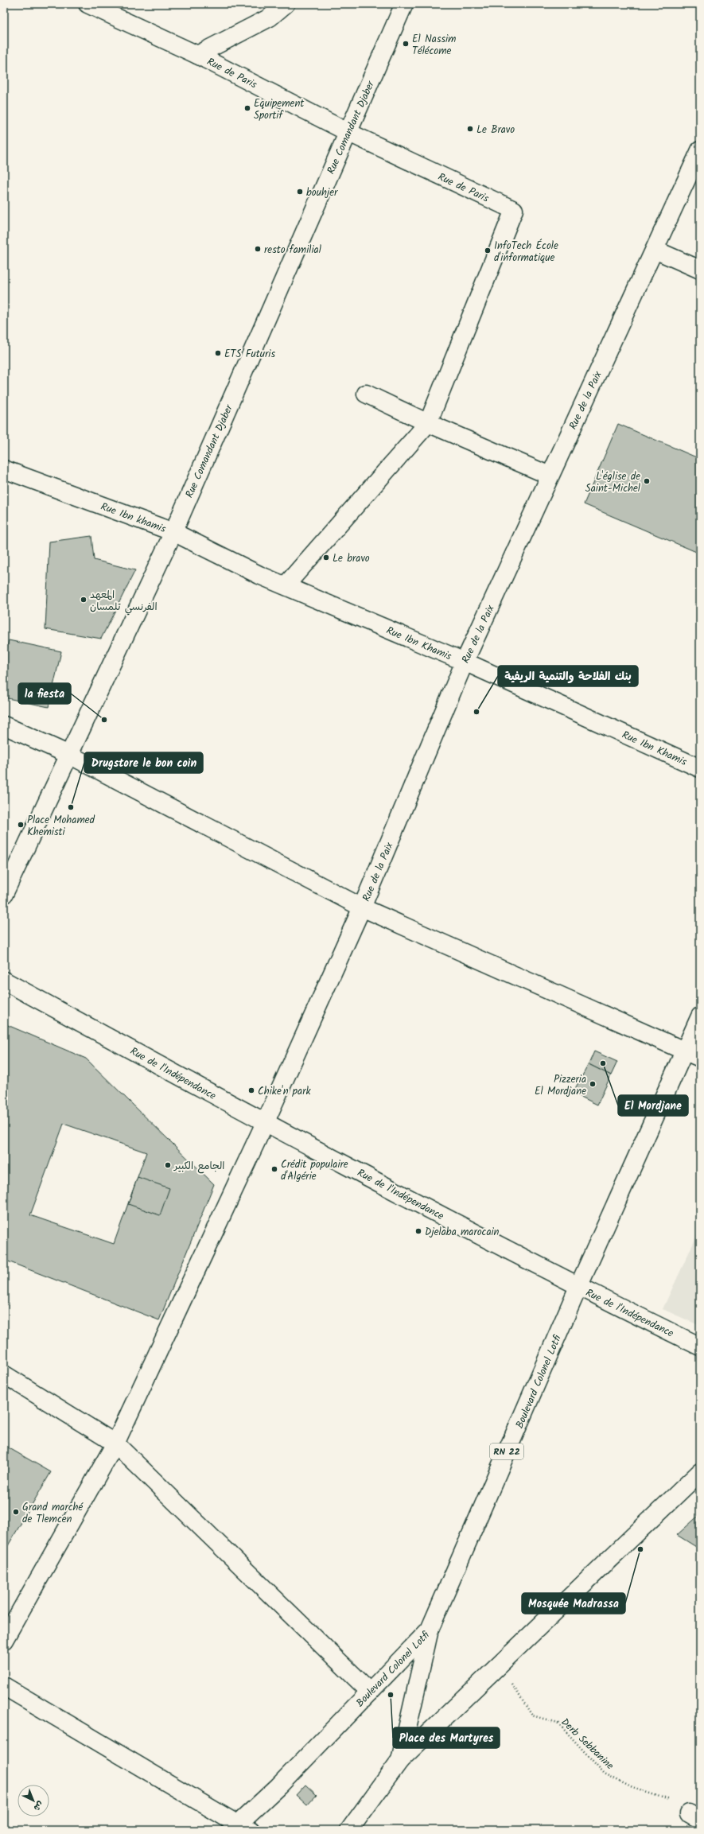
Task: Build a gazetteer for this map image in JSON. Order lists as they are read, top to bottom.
{
  "streets": {
    "street": [
      "Rue de Paris",
      "Rue Comandant Djaber",
      "Rue de la Paix",
      "Rue Ibn khamis",
      "Rue Ibn Khamis",
      "Rue de l'Indépendance",
      "Boulevard Colonel Lotfi",
      "RN 22"
    ],
    "path": ["Derb Sebbanine"]
  },
  "crossings": [
    ["Rue de Paris", "Rue Comandant Djaber"],
    ["Rue Comandant Djaber", "Rue Ibn khamis"],
    ["Rue de la Paix", "Rue Ibn Khamis"],
    ["Rue de la Paix", "Rue de l'Indépendance"],
    ["Rue Ibn khamis", "Rue Ibn Khamis"],
    ["Rue de l'Indépendance", "Boulevard Colonel Lotfi"]
  ],
  "places": [
    "El Nassim Télécome",
    "Equipement Sportif",
    "Le Bravo",
    "bouhjer",
    "resto familial",
    "InfoTech École d'informatique",
    "ETS Futuris",
    "L'église de Saint-Michel",
    "Le bravo",
    "المعهد الفرنسي تلمسان",
    "بنك الفلاحة والتنمية الريفية",
    "la fiesta",
    "Drugstore le bon coin",
    "Place Mohamed Khemisti",
    "El Mordjane",
    "Pizzeria El Mordjane",
    "Chike'n park",
    "الجامع الكبير",
    "Crédit populaire d'Algérie",
    "Djelaba marocain",
    "Grand marché de Tlemcen",
    "Mosquée Madrassa",
    "Place des Martyres"
  ],
  "north": "bottom right"
}
